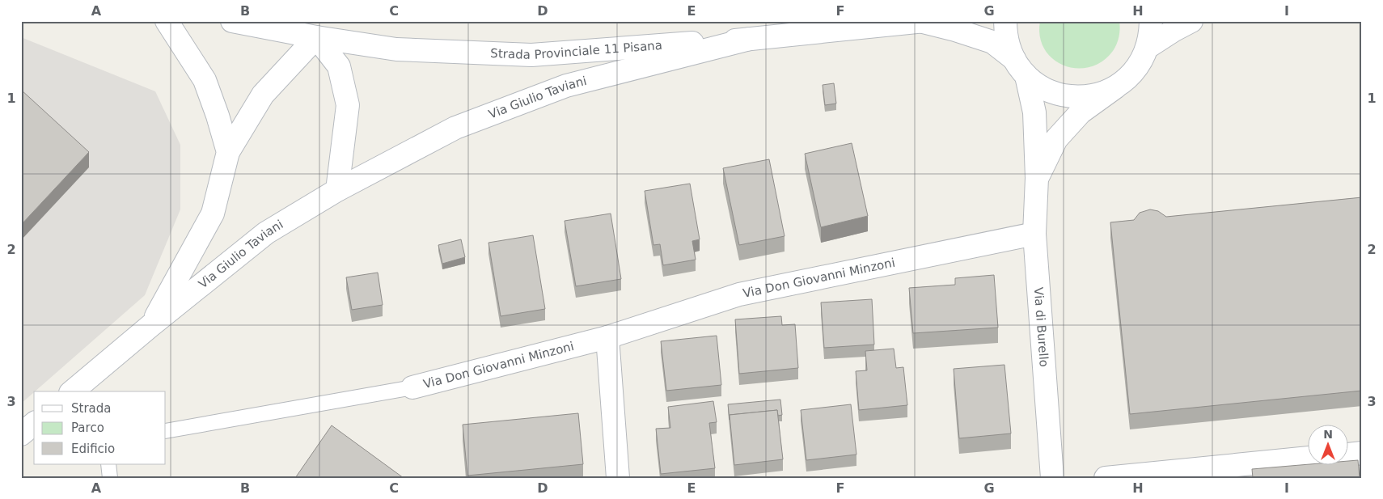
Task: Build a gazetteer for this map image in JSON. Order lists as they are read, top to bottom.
{
  "streets": {
    "main road": [
      "Strada Provinciale 11 Pisana",
      "Via Giulio Taviani",
      "Via Don Giovanni Minzoni",
      "Via di Burello"
    ]
  },
  "crossings": [
    ["Strada Provinciale 11 Pisana", "Via Giulio Taviani"],
    ["Strada Provinciale 11 Pisana", "Via di Burello"],
    ["Via Don Giovanni Minzoni", "Via di Burello"]
  ],
  "legend": ["Strada", "Parco", "Edificio"],
  "north": "top",
  "grid": {
    "columns": [
      "A",
      "B",
      "C",
      "D",
      "E",
      "F",
      "G",
      "H",
      "I"
    ],
    "rows": ["1", "2", "3"]
  }
}
